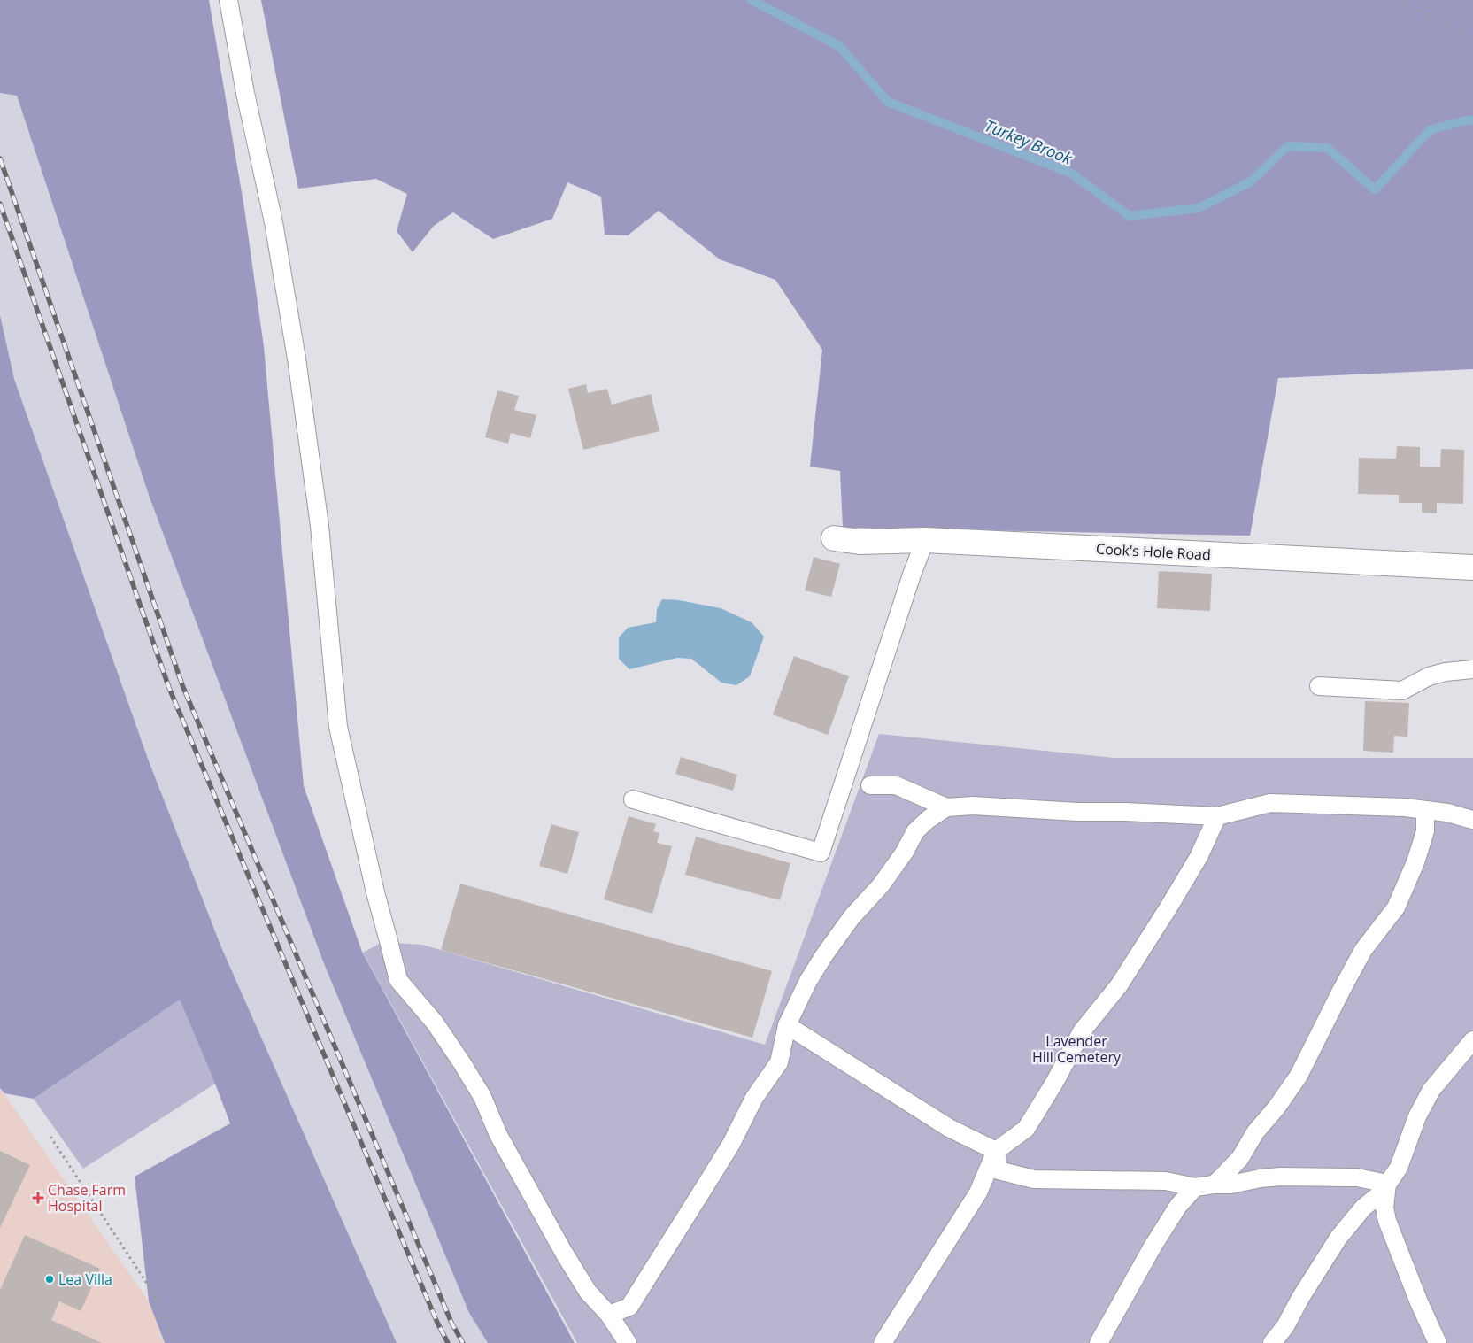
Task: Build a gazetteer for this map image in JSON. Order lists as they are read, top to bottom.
{
  "streets": {
    "street": ["Cook's Hole Road"]
  },
  "water": ["Turkey Brook"],
  "parks": ["Lavender Hill Cemetery"],
  "places": {
    "health": ["Chase Farm Hospital"],
    "other": ["Lea Villa"]
  }
}
